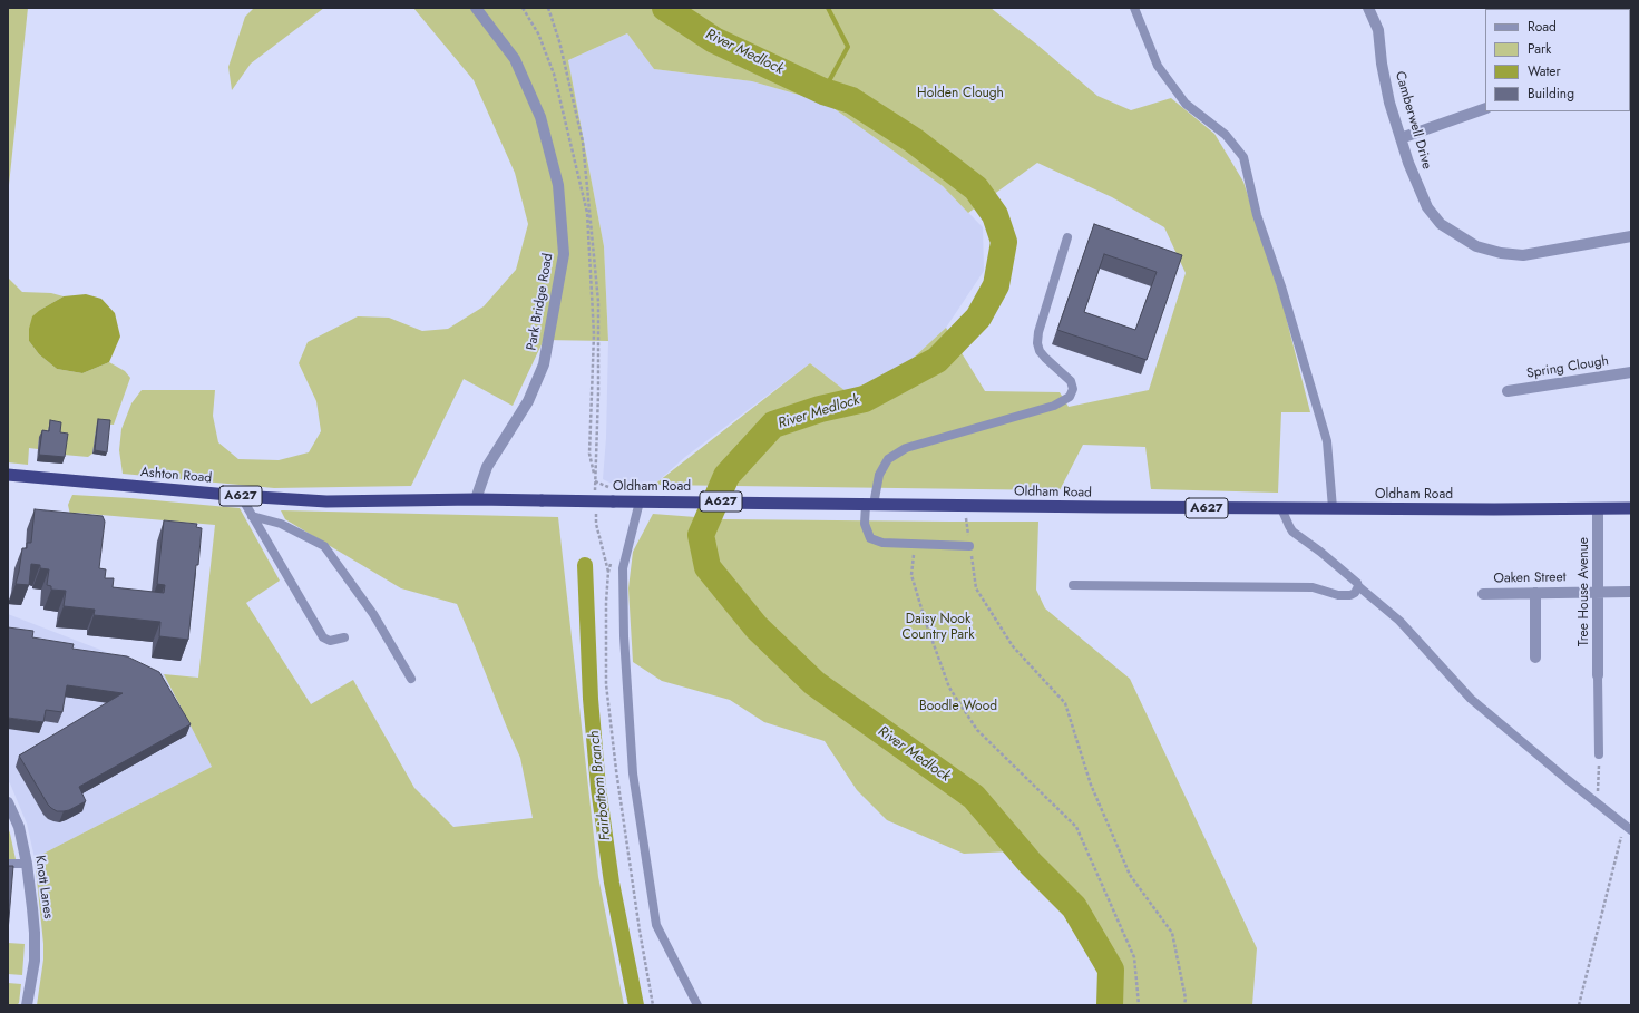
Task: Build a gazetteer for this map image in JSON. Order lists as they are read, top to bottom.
{
  "streets": {
    "highway": ["Ashton Road", "Oldham Road", "A627"],
    "street": [
      "Camberwell Drive",
      "Park Bridge Road",
      "Spring Clough",
      "Oaken Street",
      "Tree House Avenue",
      "Knott Lanes"
    ]
  },
  "crossings": [
    ["Park Bridge Road", "Ashton Road"],
    ["Park Bridge Road", "Oldham Road"],
    ["Ashton Road", "Oldham Road"],
    ["Oldham Road", "Tree House Avenue"],
    ["Oaken Street", "Tree House Avenue"]
  ],
  "water": ["River Medlock", "Fairbottom Branch"],
  "parks": ["Holden Clough", "Daisy Nook Country Park", "Boodle Wood"],
  "legend": [
    "Road",
    "Park",
    "Water",
    "Building"
  ]
}
